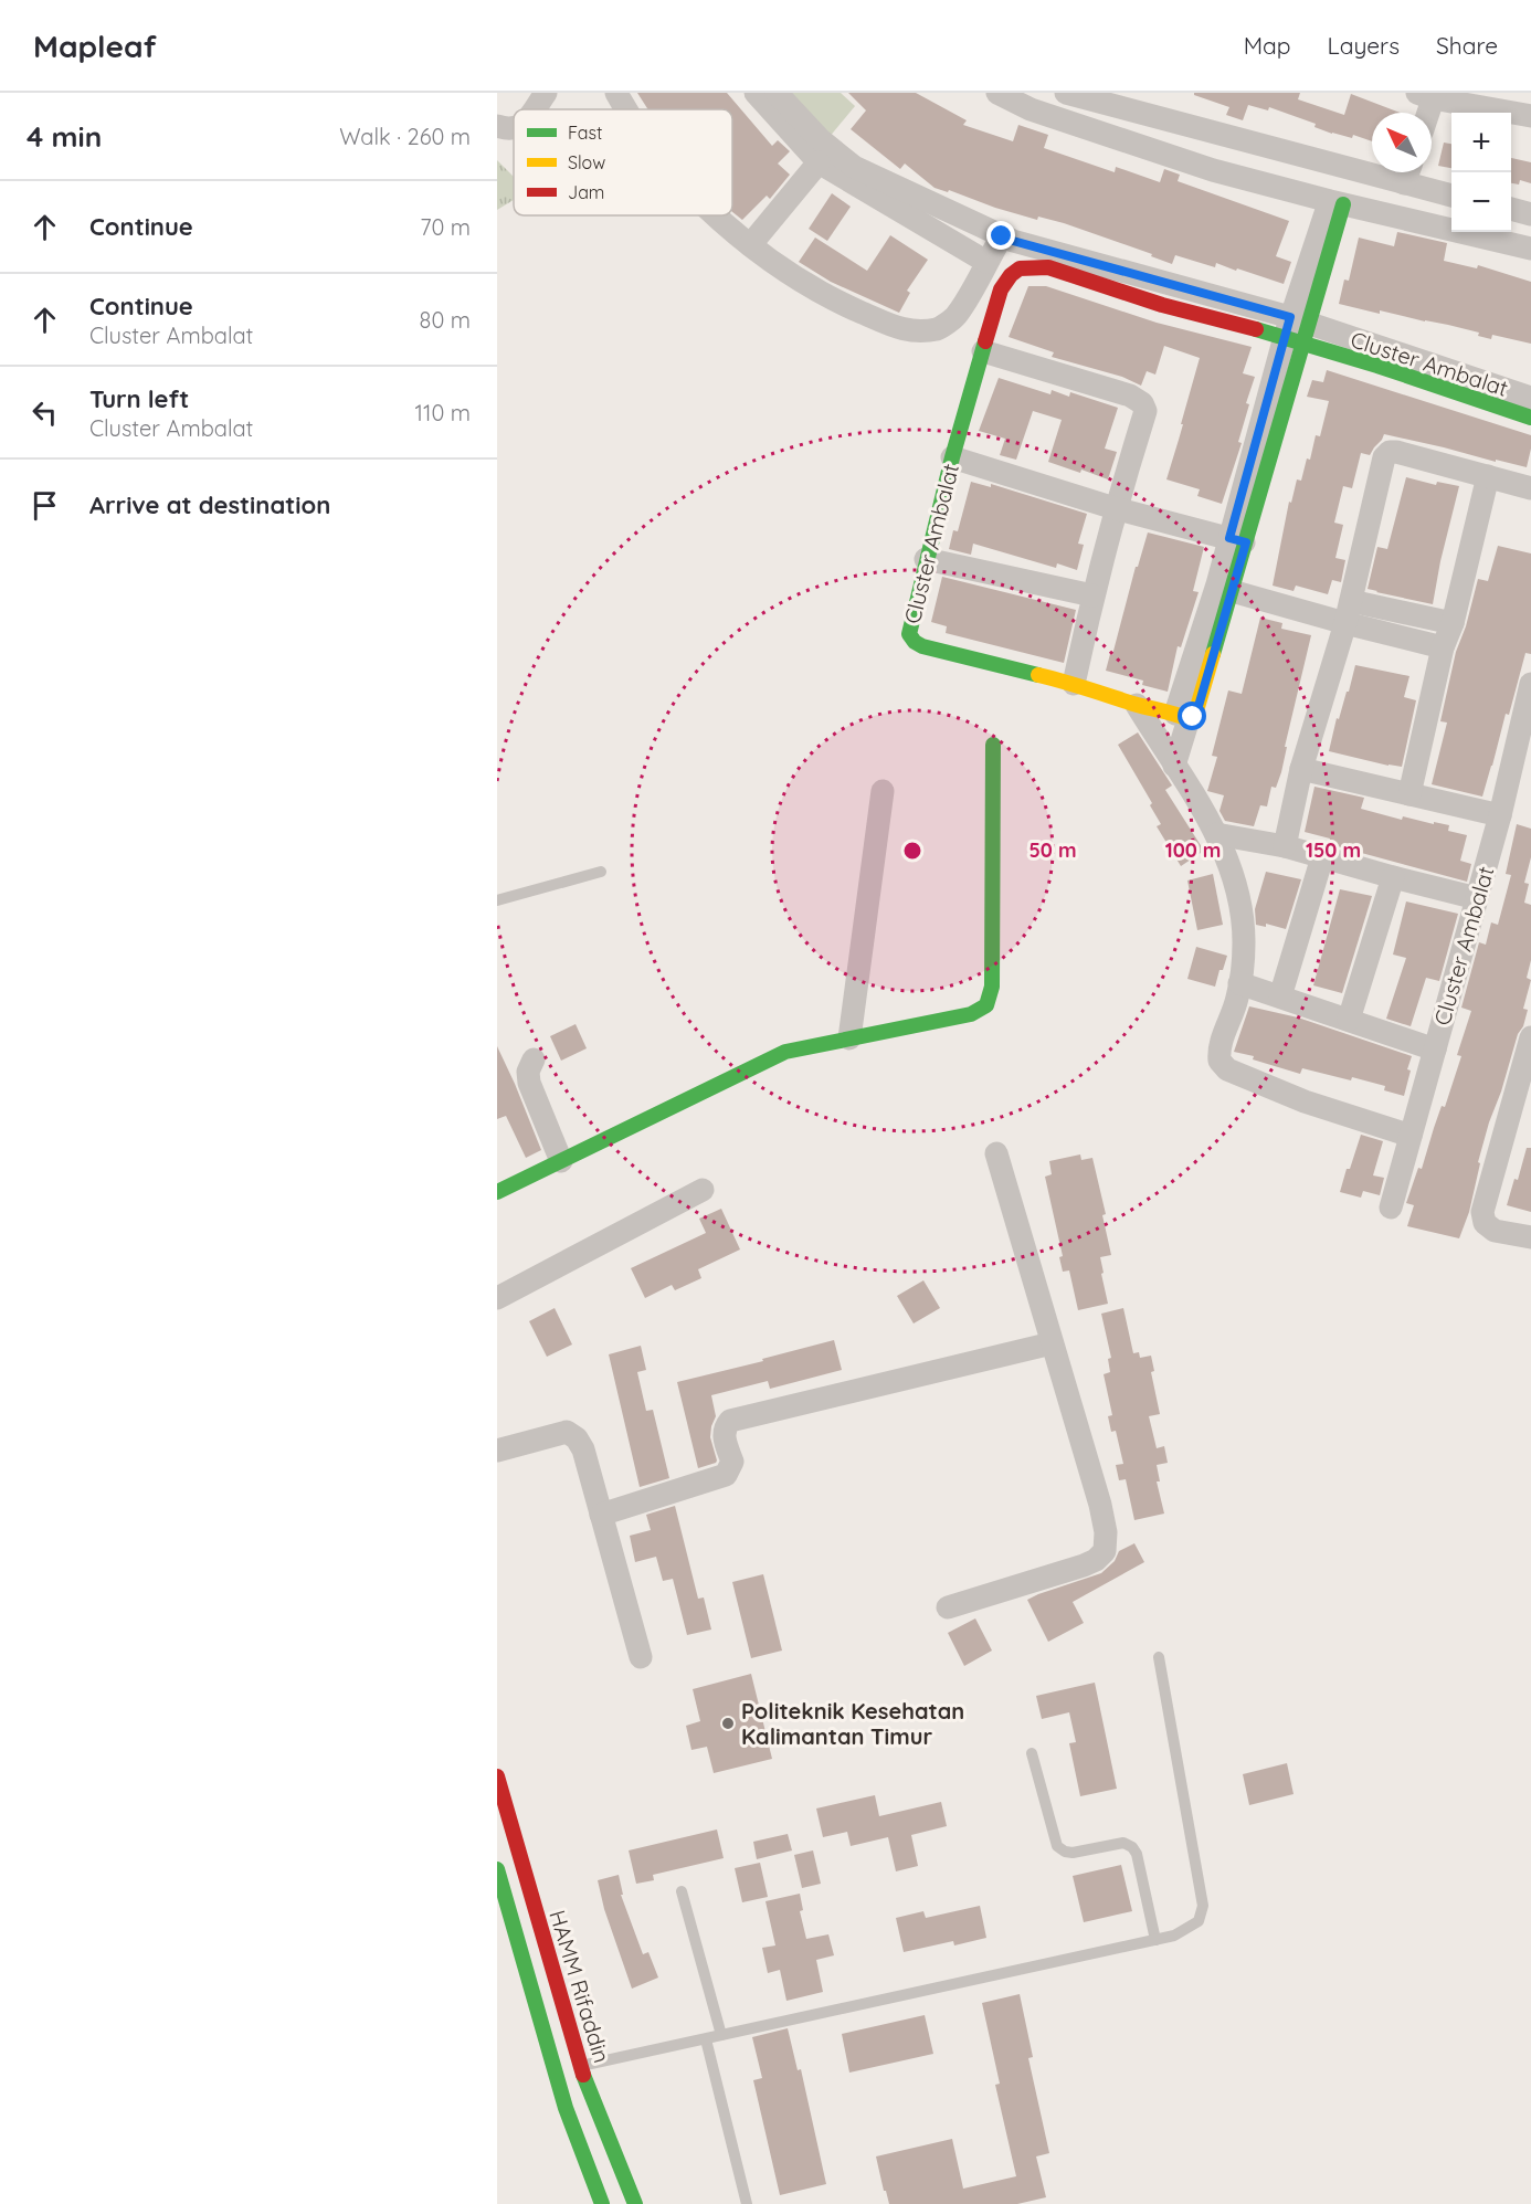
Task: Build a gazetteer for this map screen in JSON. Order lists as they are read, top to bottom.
{
  "streets": {
    "street": ["Cluster Ambalat", "HAMM Rifaddin"]
  },
  "places": ["Politeknik Kesehatan Kalimantan Timur"],
  "legend": ["Fast", "Slow", "Jam"],
  "north": "top left",
  "page": {
    "header": "Mapleaf",
    "nav": ["Map", "Layers", "Share"],
    "heading": ["4 min", "Walk · 260 m"],
    "map_buttons": ["+", "−"],
    "list": [
      ["Continue", "70 m"],
      ["Continue", "Cluster Ambalat", "80 m"],
      ["Turn left", "Cluster Ambalat", "110 m"],
      "Arrive at destination"
    ]
  },
  "rings": ["50 m", "100 m", "150 m"]
}
